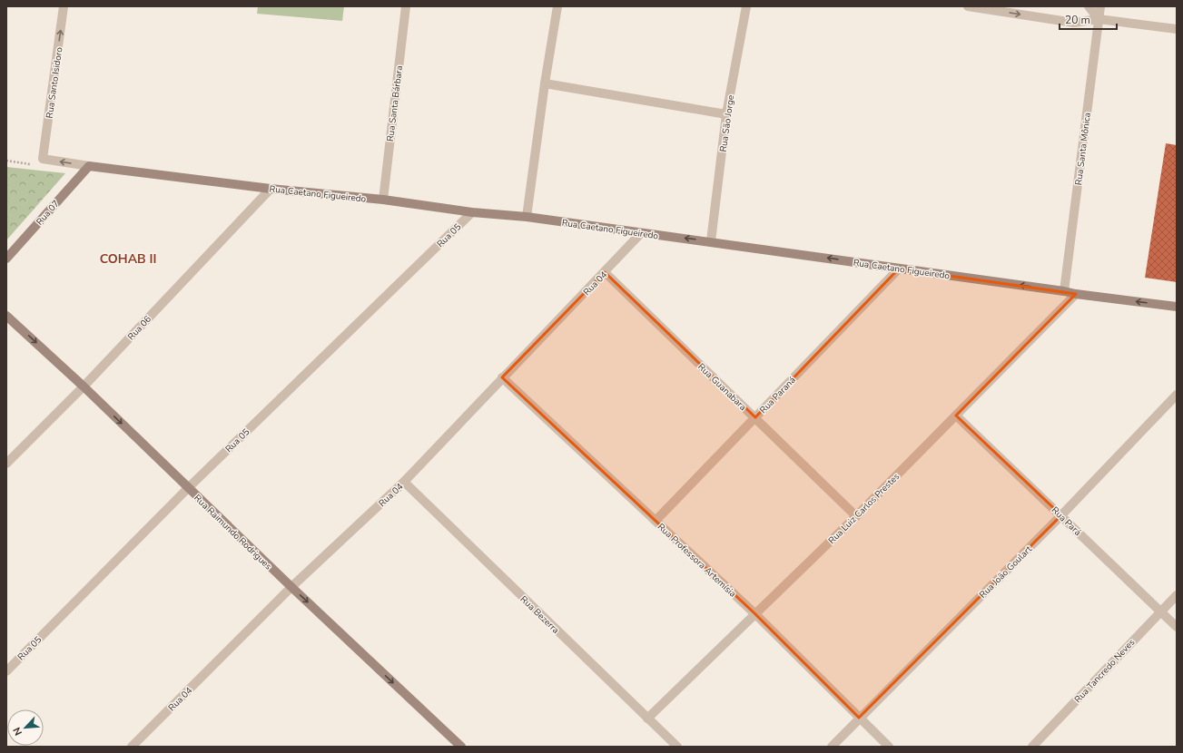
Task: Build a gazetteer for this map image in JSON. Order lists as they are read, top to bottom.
{
  "streets": {
    "main road": ["Rua Caetano Figueiredo", "Rua 07", "Rua Raimundo Rodrigues"],
    "street": [
      "Rua Santo Isidoro",
      "Rua Santa Bárbara",
      "Rua São Jorge",
      "Rua Santa Mônica",
      "Rua 05",
      "Rua 04",
      "Rua 06",
      "Rua Guanabara",
      "Rua Paraná",
      "Rua Luiz Carlos Prestes",
      "Rua Pará",
      "Rua Professora Artemísia",
      "Rua João Goulart",
      "Rua Bezerra",
      "Rua Tancredo Neves"
    ]
  },
  "crossings": [
    ["Rua Santo Isidoro", "Rua Caetano Figueiredo"],
    ["Rua Santa Bárbara", "Rua Caetano Figueiredo"],
    ["Rua São Jorge", "Rua Caetano Figueiredo"],
    ["Rua Santa Mônica", "Rua Caetano Figueiredo"],
    ["Rua Caetano Figueiredo", "Rua 07"],
    ["Rua Caetano Figueiredo", "Rua 05"],
    ["Rua Caetano Figueiredo", "Rua 04"],
    ["Rua Caetano Figueiredo", "Rua 06"],
    ["Rua Caetano Figueiredo", "Rua Paraná"],
    ["Rua Caetano Figueiredo", "Rua Luiz Carlos Prestes"],
    ["Rua 05", "Rua Raimundo Rodrigues"],
    ["Rua 04", "Rua Guanabara"],
    ["Rua 04", "Rua Raimundo Rodrigues"],
    ["Rua 04", "Rua Professora Artemísia"],
    ["Rua 04", "Rua Bezerra"],
    ["Rua 06", "Rua Raimundo Rodrigues"],
    ["Rua Guanabara", "Rua Paraná"],
    ["Rua Guanabara", "Rua Luiz Carlos Prestes"],
    ["Rua Paraná", "Rua Professora Artemísia"],
    ["Rua Luiz Carlos Prestes", "Rua Pará"],
    ["Rua Luiz Carlos Prestes", "Rua Professora Artemísia"],
    ["Rua Luiz Carlos Prestes", "Rua Bezerra"],
    ["Rua Pará", "Rua João Goulart"],
    ["Rua Pará", "Rua Tancredo Neves"],
    ["Rua Professora Artemísia", "Rua João Goulart"]
  ],
  "one_way": ["Rua Santo Isidoro", "Rua Caetano Figueiredo", "Rua Raimundo Rodrigues"],
  "districts": ["COHAB II"],
  "scale_bar": "20 m",
  "north": "bottom left"
}
